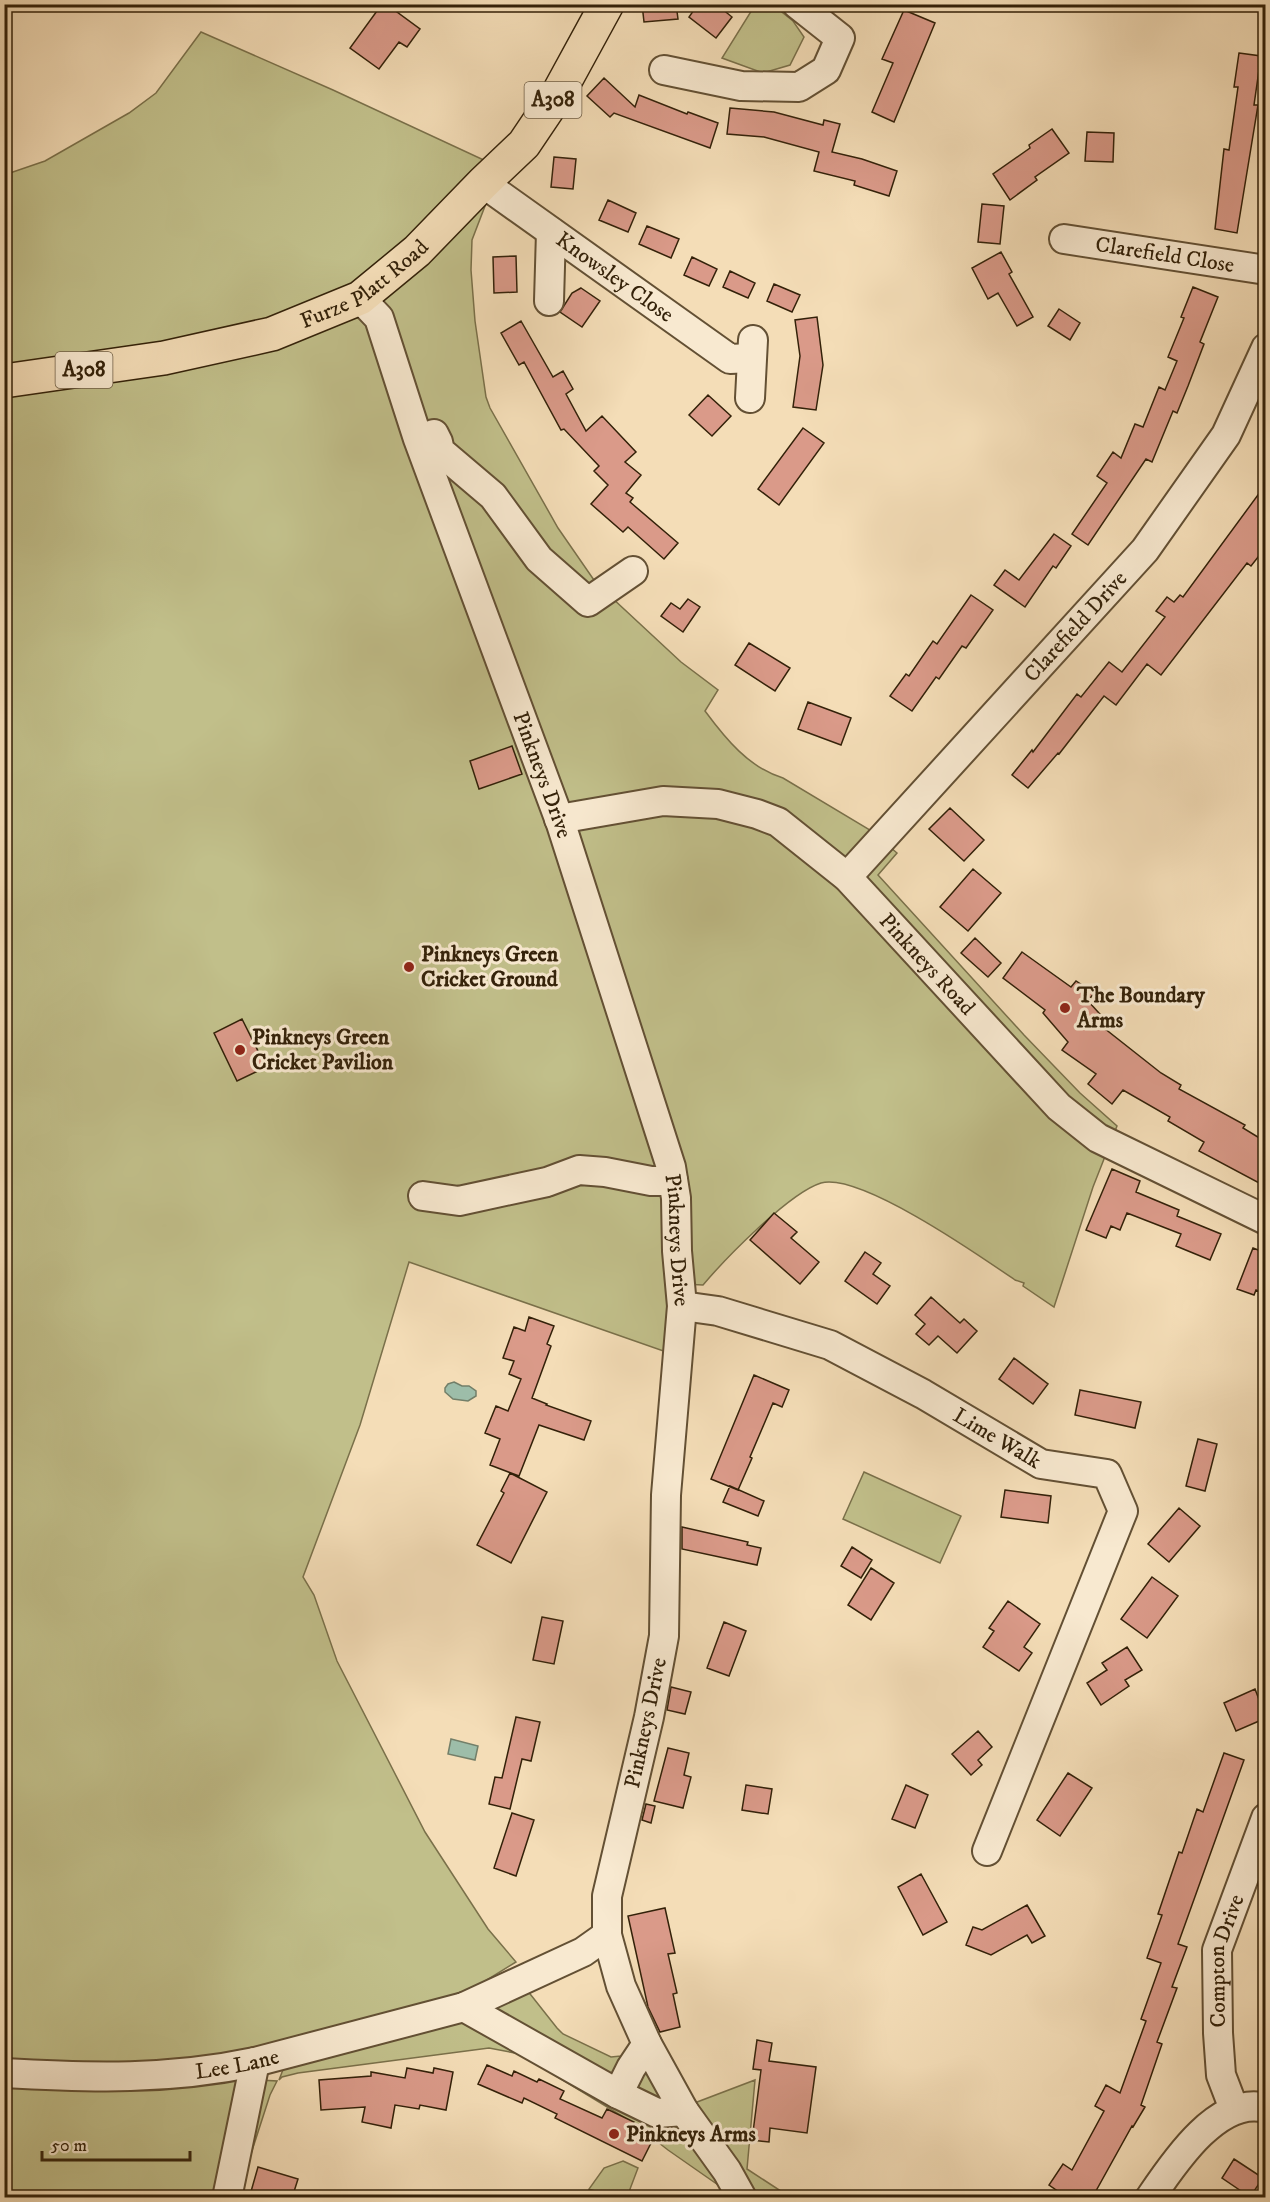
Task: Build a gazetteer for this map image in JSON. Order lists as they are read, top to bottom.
{
  "streets": {
    "main road": ["A308", "Furze Platt Road"],
    "street": [
      "Clarefield Close",
      "Knowsley Close",
      "Clarefield Drive",
      "Pinkneys Drive",
      "Pinkneys Road",
      "Lime Walk",
      "Compton Drive",
      "Lee Lane"
    ]
  },
  "crossings": [
    ["Knowsley Close", "Furze Platt Road"],
    ["Furze Platt Road", "Pinkneys Drive"],
    ["Clarefield Drive", "Pinkneys Road"],
    ["Pinkneys Drive", "Pinkneys Road"],
    ["Pinkneys Drive", "Lime Walk"],
    ["Pinkneys Drive", "Lee Lane"]
  ],
  "places": [
    "Pinkneys Green Cricket Ground",
    "The Boundary Arms",
    "Pinkneys Green Cricket Pavilion",
    "Pinkneys Arms"
  ],
  "scale_bar": "50 m"
}
